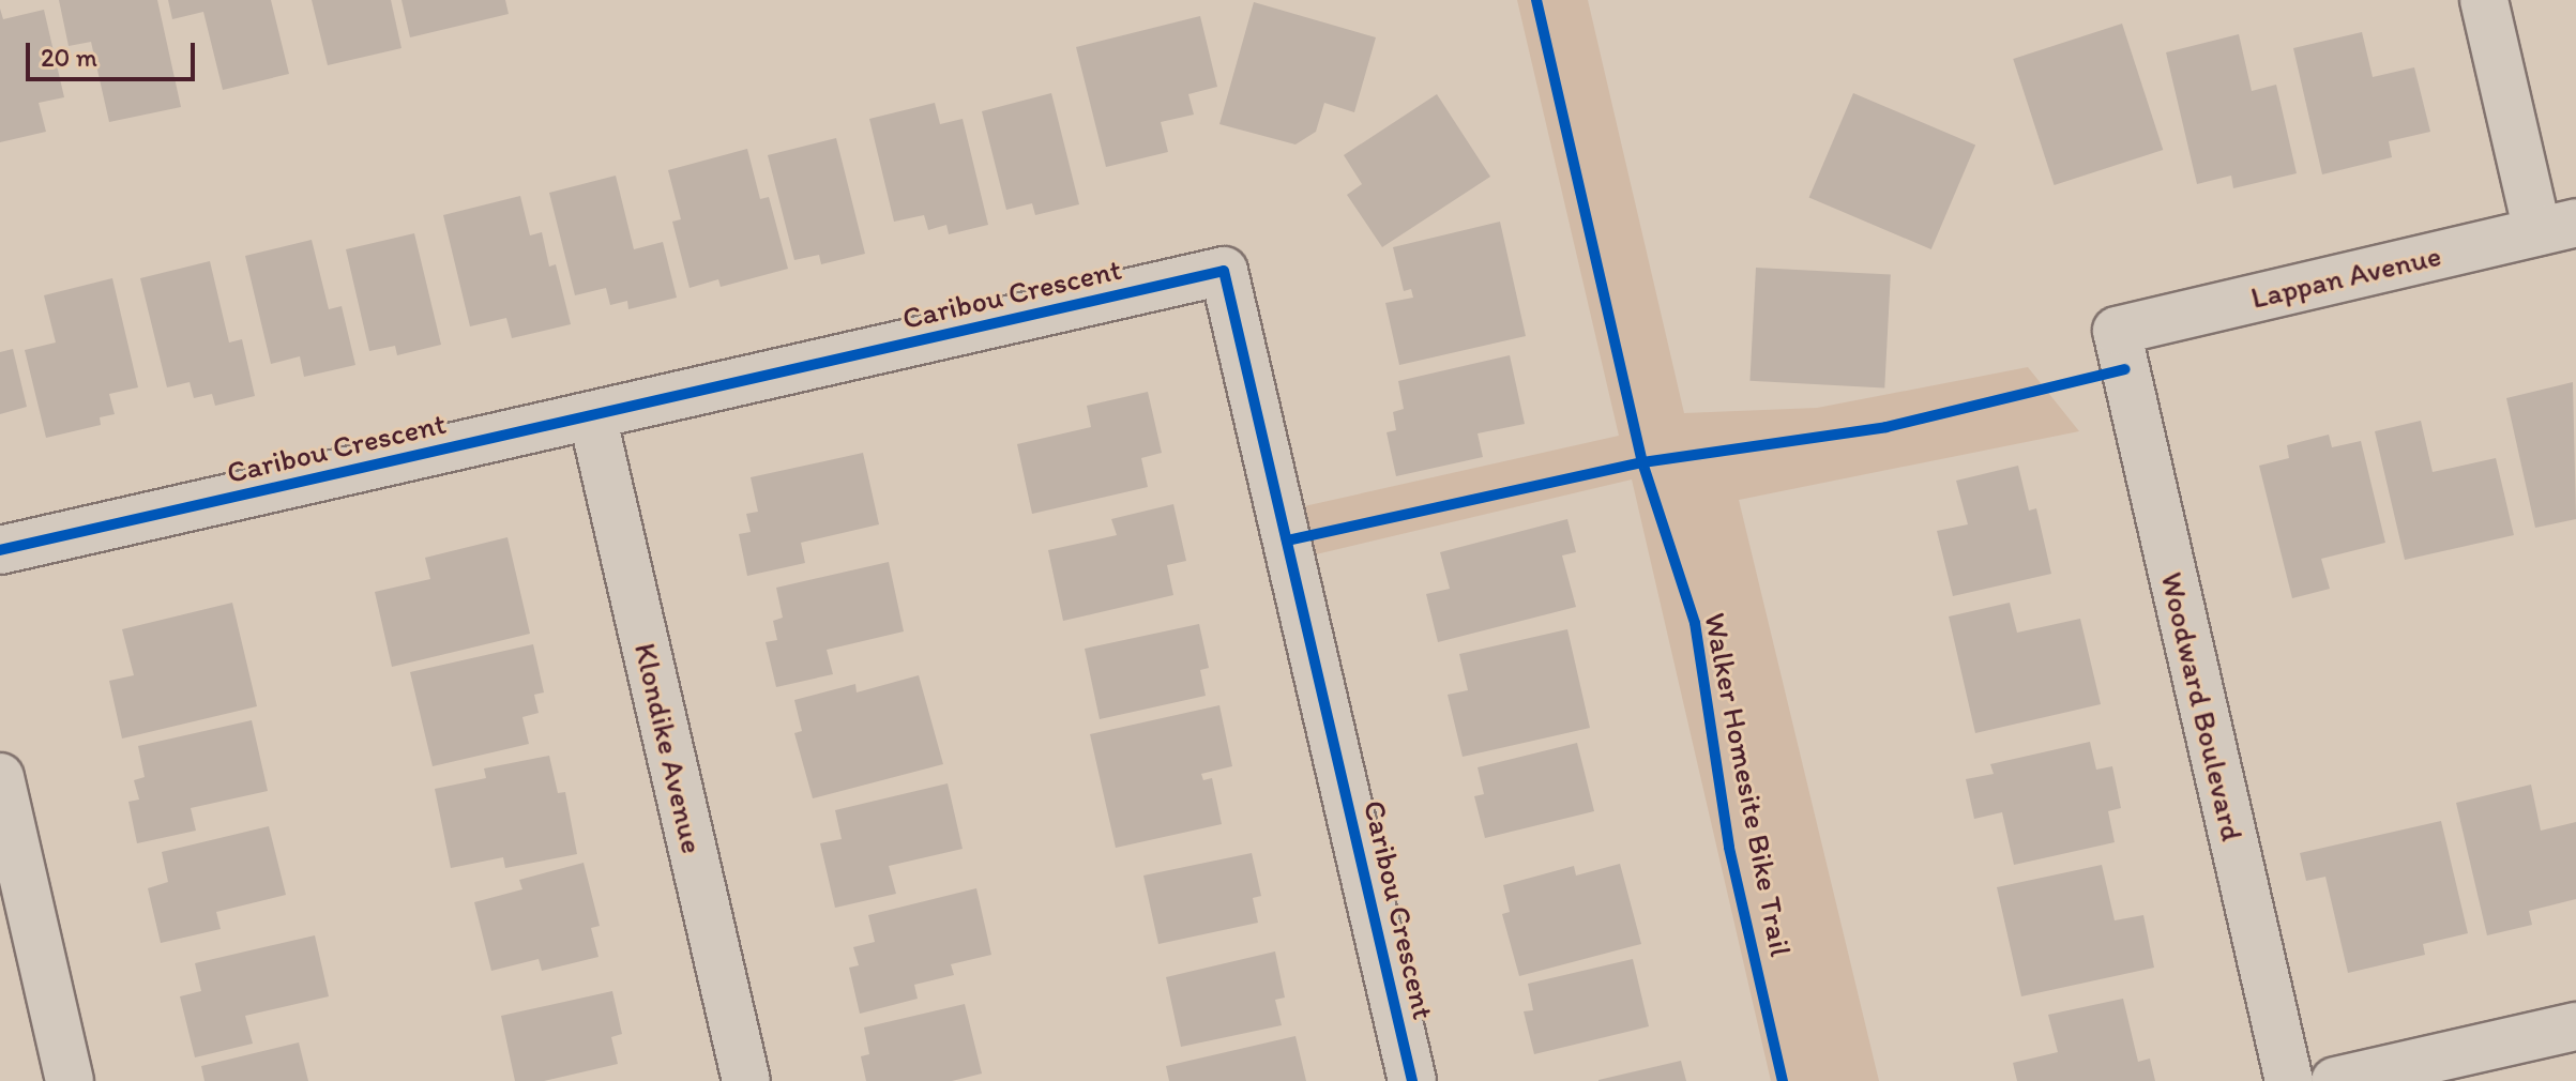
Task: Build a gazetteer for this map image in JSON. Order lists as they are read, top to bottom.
{
  "streets": {
    "street": [
      "Lappan Avenue",
      "Caribou Crescent",
      "Woodward Boulevard",
      "Klondike Avenue"
    ],
    "cycle path": ["Walker Homesite Bike Trail"]
  },
  "crossings": [
    ["Lappan Avenue", "Woodward Boulevard"],
    ["Caribou Crescent", "Klondike Avenue"]
  ],
  "scale_bar": "20 m"
}
